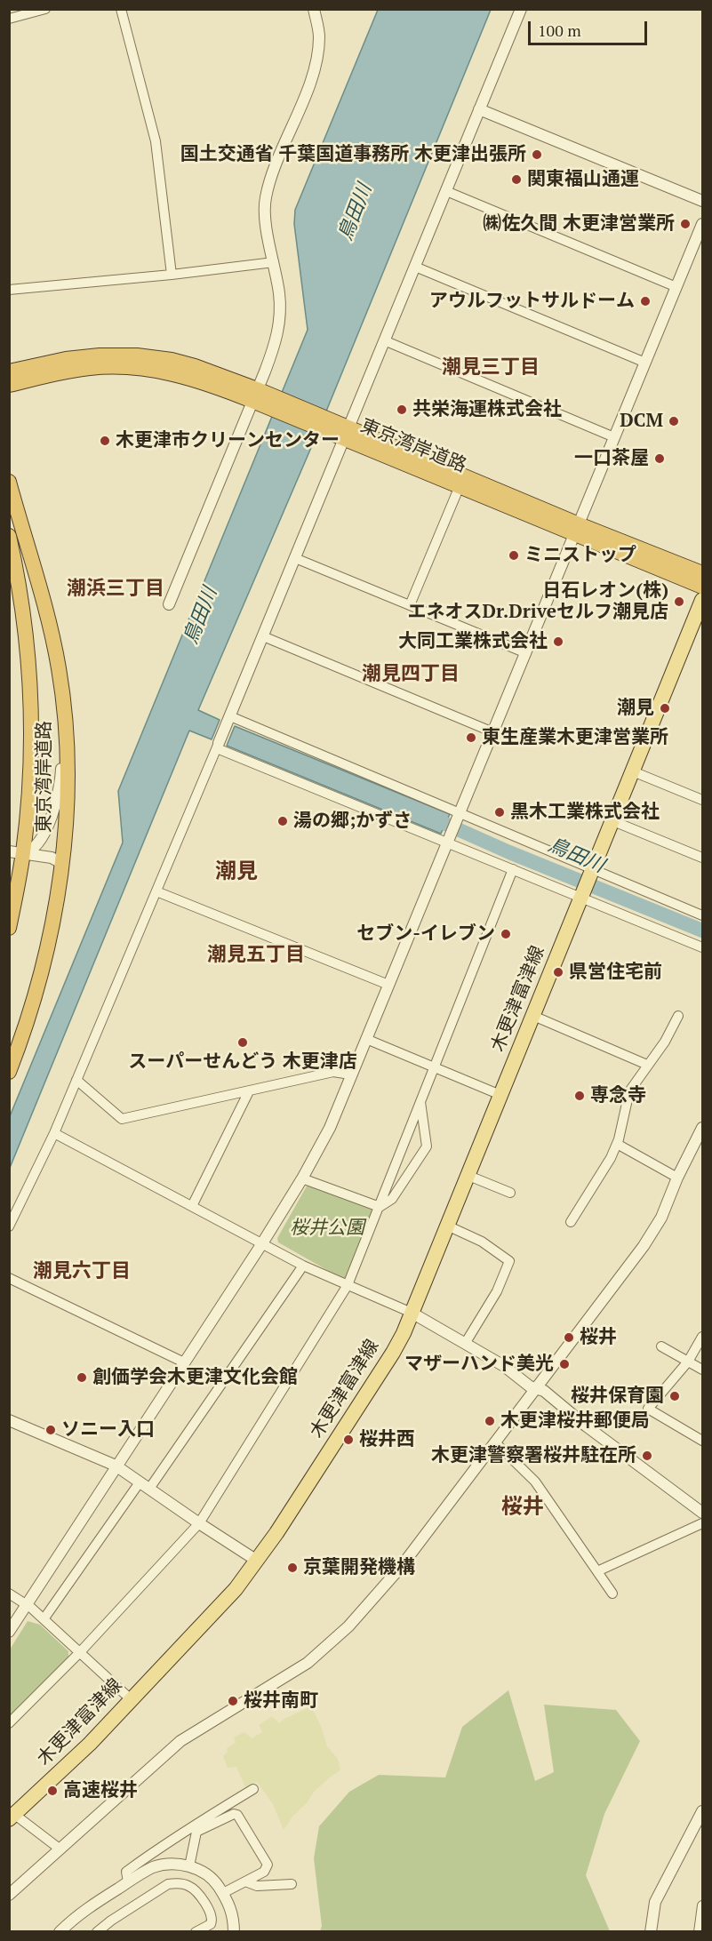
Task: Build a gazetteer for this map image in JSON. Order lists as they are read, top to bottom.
{
  "streets": {
    "highway": ["東京湾岸道路"],
    "main road": ["木更津富津線"]
  },
  "districts": [
    "潮見三丁目",
    "潮浜三丁目",
    "潮見四丁目",
    "潮見",
    "潮見五丁目",
    "潮見六丁目",
    "桜井"
  ],
  "water": ["鳥田川"],
  "parks": ["桜井公園"],
  "places": [
    "国土交通省 千葉国道事務所 木更津出張所",
    "関東福山通運",
    "㈱佐久間 木更津営業所",
    "アウルフットサルドーム",
    "共栄海運株式会社",
    "DCM",
    "木更津市クリーンセンター",
    "一口茶屋",
    "ミニストップ",
    "日石レオン(株) エネオスDr.Driveセルフ潮見店",
    "大同工業株式会社",
    "潮見",
    "東生産業木更津営業所",
    "黒木工業株式会社",
    "湯の郷;かずさ",
    "セブン-イレブン",
    "県営住宅前",
    "スーパーせんどう 木更津店",
    "専念寺",
    "桜井",
    "マザーハンド美光",
    "創価学会木更津文化会館",
    "桜井保育園",
    "木更津桜井郵便局",
    "ソニー入口",
    "桜井西",
    "木更津警察署桜井駐在所",
    "京葉開発機構",
    "桜井南町",
    "高速桜井"
  ],
  "scale_bar": "100 m"
}
